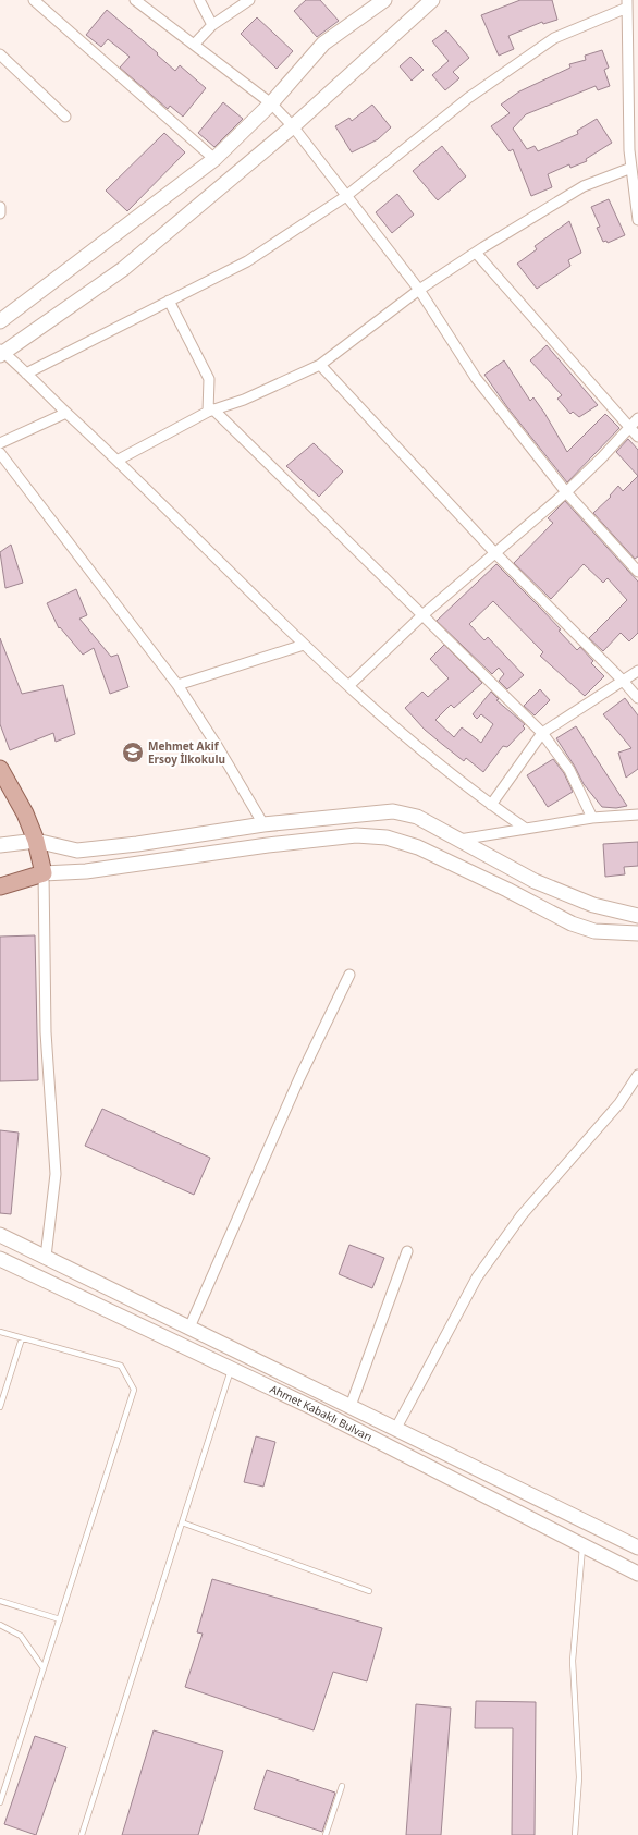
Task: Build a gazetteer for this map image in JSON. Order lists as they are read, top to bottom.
{
  "streets": {
    "street": ["Ahmet Kabaklı Bulvarı"]
  },
  "places": {
    "school or university": ["Mehmet Akif Ersoy İlkokulu"]
  }
}
